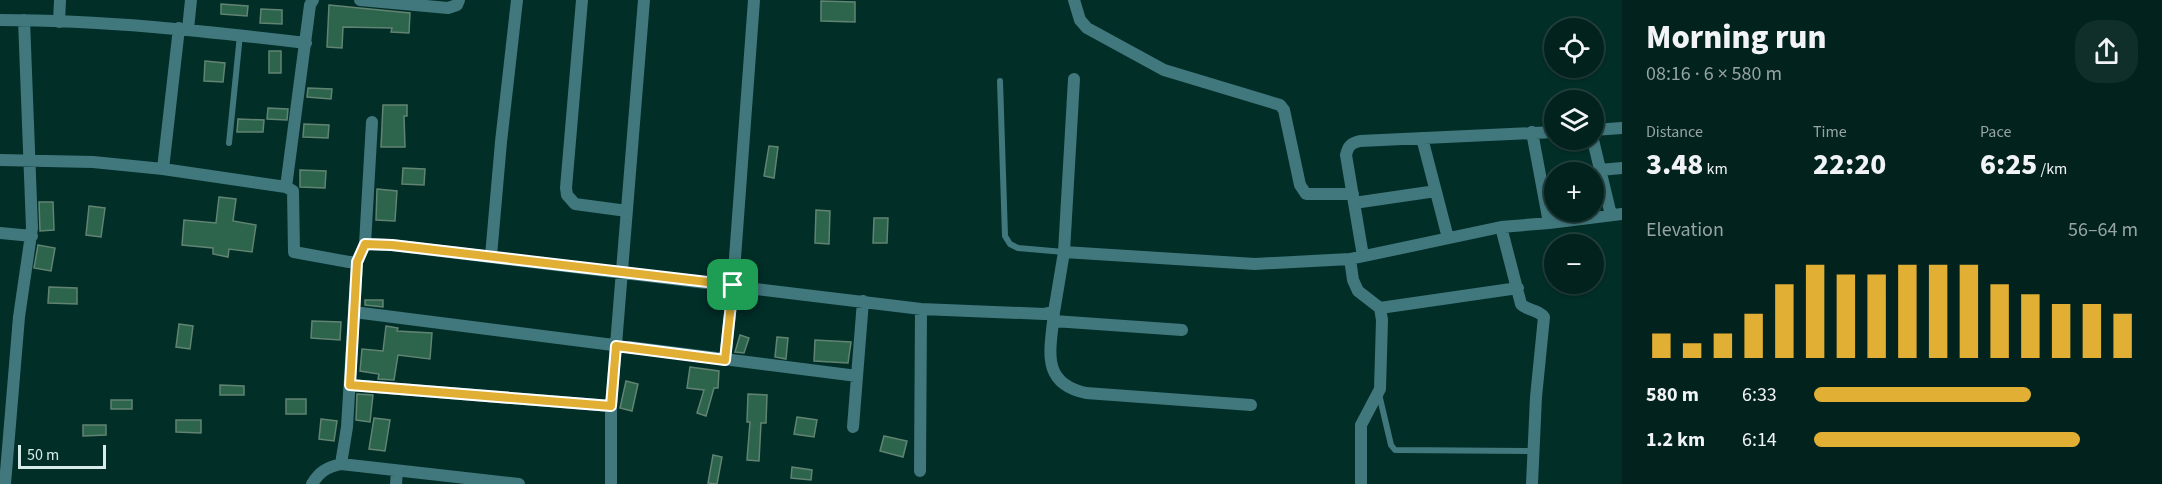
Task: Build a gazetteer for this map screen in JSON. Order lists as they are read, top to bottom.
{
  "scale_bar": "50 m",
  "page": {
    "heading": ["Morning run", "08:16 · 6 × 580 m"],
    "map_buttons": ["+", "−"],
    "stats": [
      ["Distance", "3.48 km"],
      ["Time", "22:20"],
      ["Pace", "6:25 /km"]
    ],
    "chart": ["Elevation", "56–64 m"],
    "list": [
      {
        "name": "580 m",
        "note": "6:33"
      },
      {
        "name": "1.2 km",
        "note": "6:14"
      }
    ],
    "scale": "50 m"
  }
}
